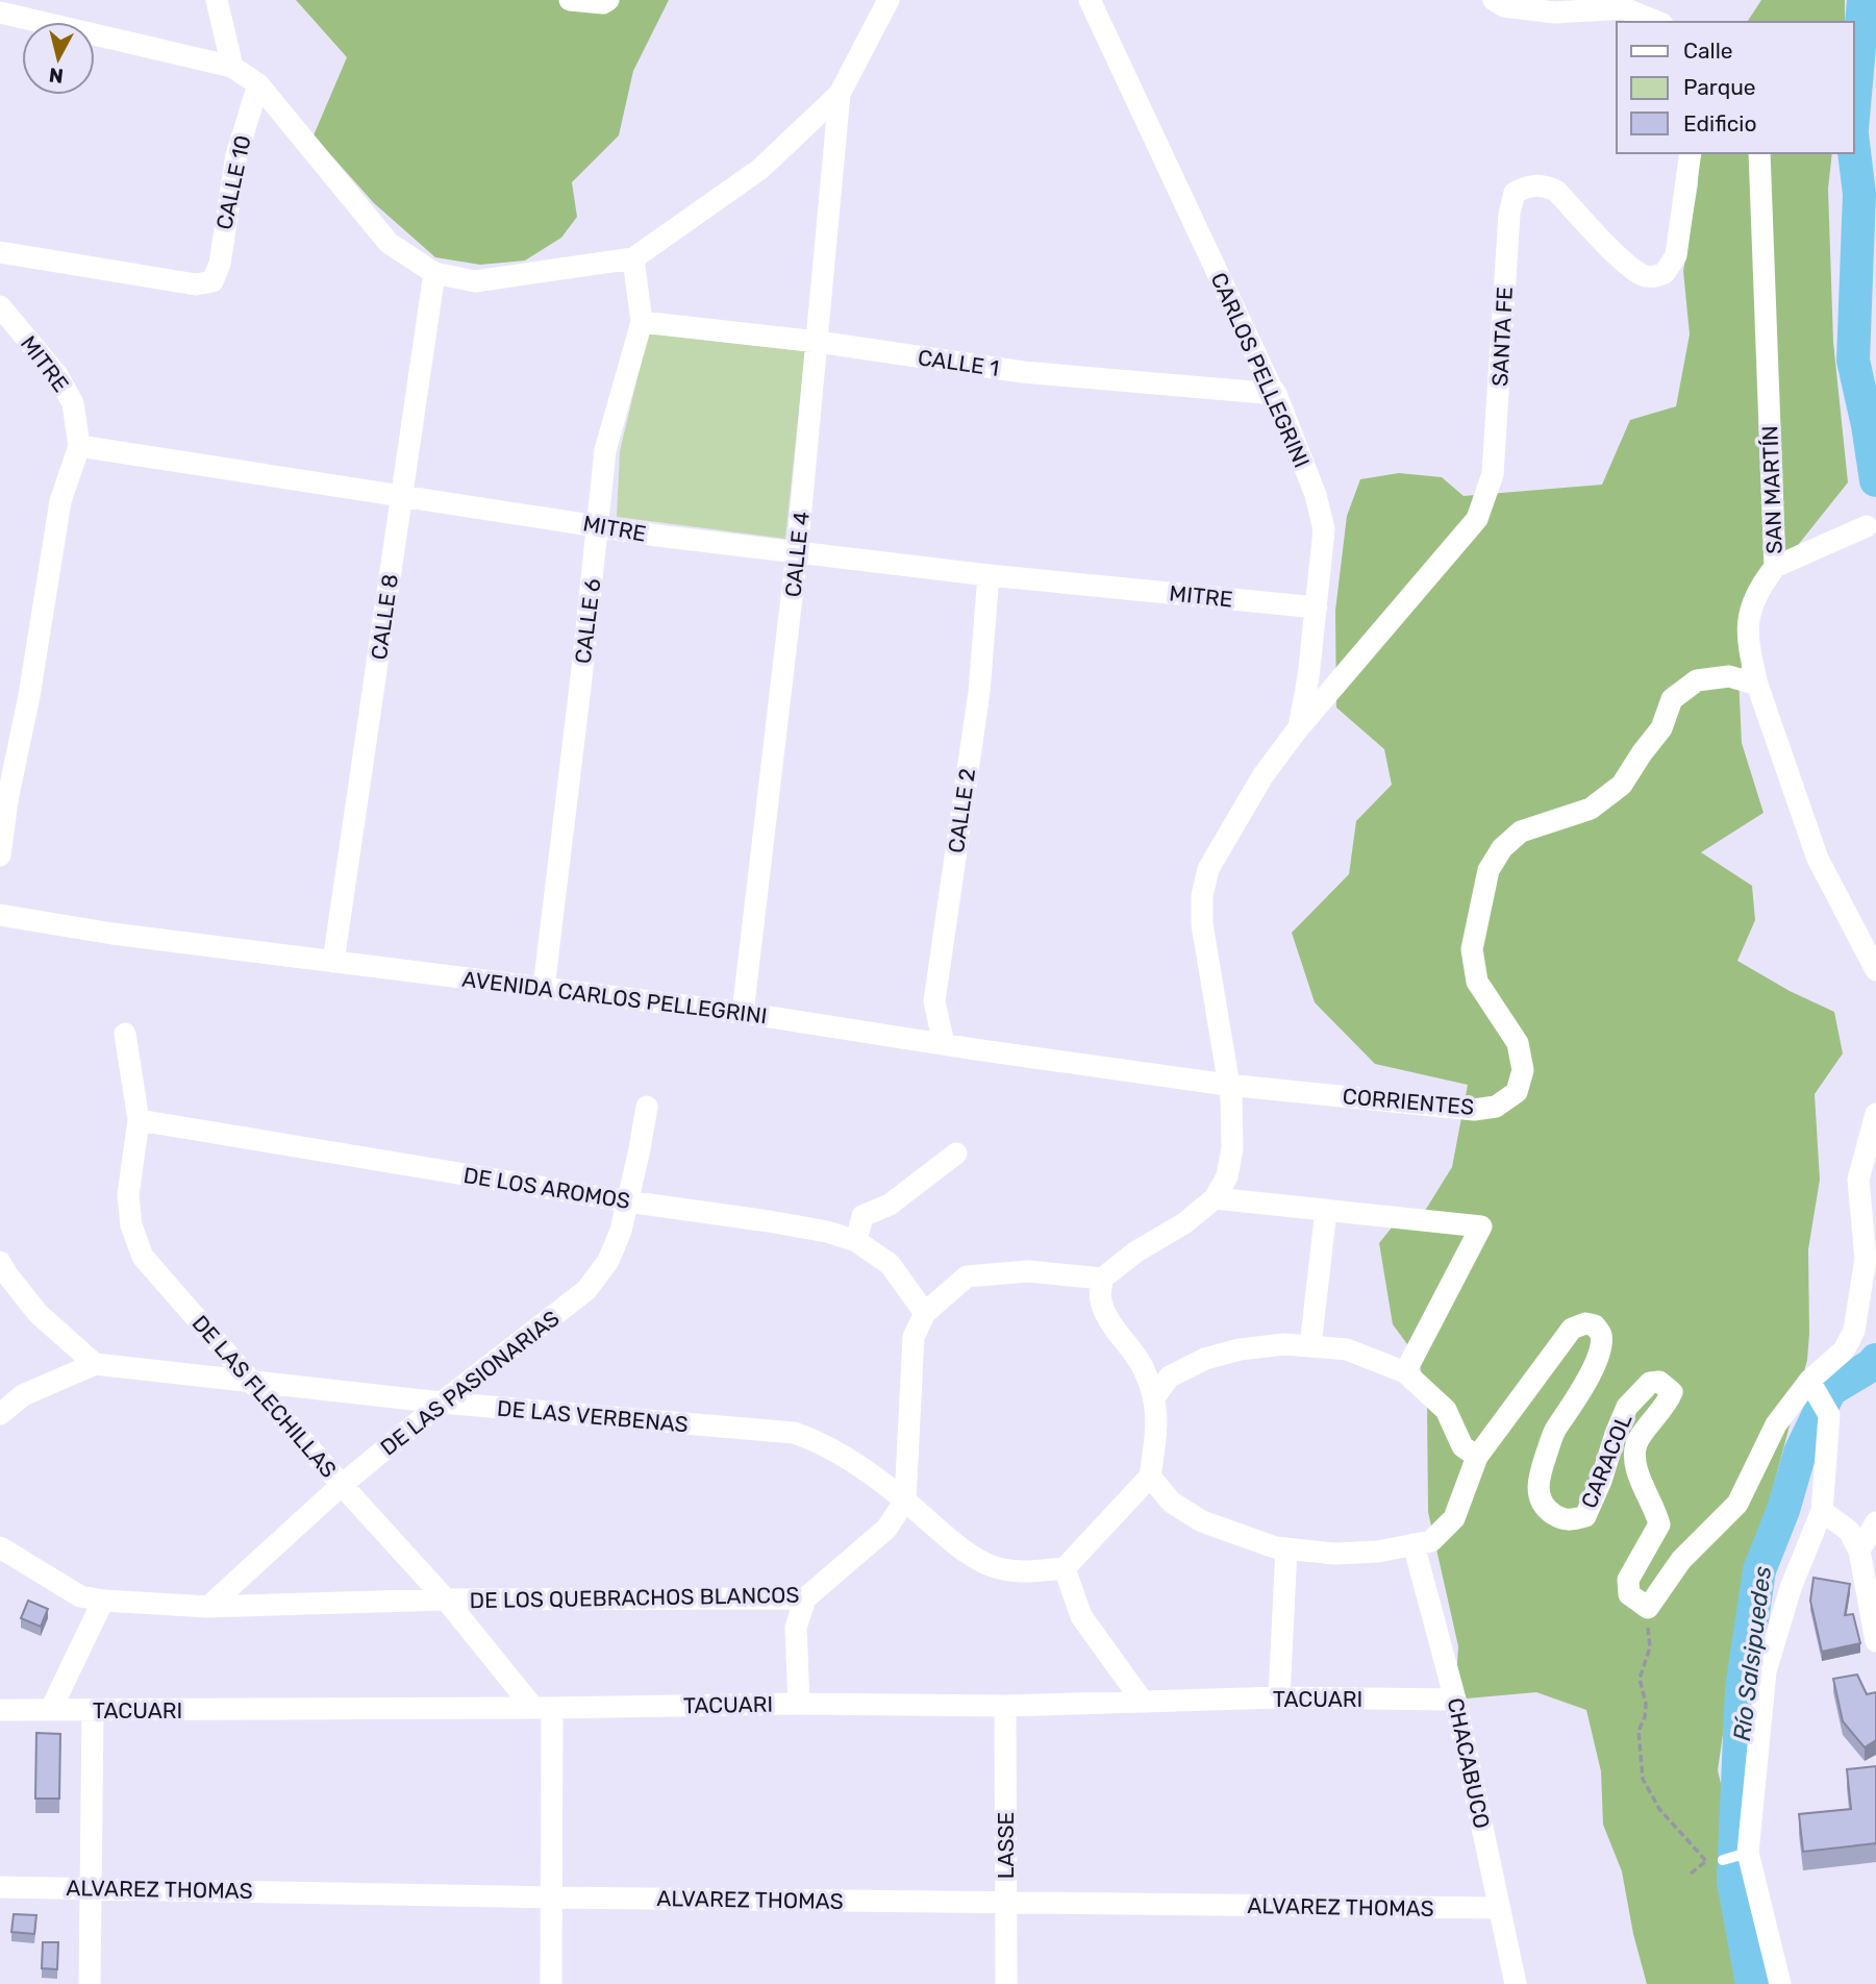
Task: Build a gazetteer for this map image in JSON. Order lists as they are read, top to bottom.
{
  "streets": {
    "street": [
      "CALLE 10",
      "SANTA FE",
      "CALLE 1",
      "MITRE",
      "CARLOS PELLEGRINI",
      "SAN MARTÍN",
      "CALLE 4",
      "CALLE 8",
      "CALLE 6",
      "CALLE 2",
      "AVENIDA CARLOS PELLEGRINI",
      "CORRIENTES",
      "DE LOS AROMOS",
      "DE LAS PASIONARIAS",
      "DE LAS FLECHILLAS",
      "DE LAS VERBENAS",
      "CARACOL",
      "DE LOS QUEBRACHOS BLANCOS",
      "TACUARI",
      "CHACABUCO",
      "LASSE",
      "ALVAREZ THOMAS"
    ]
  },
  "crossings": [
    ["SANTA FE", "CARLOS PELLEGRINI"],
    ["CALLE 1", "CARLOS PELLEGRINI"],
    ["CALLE 1", "CALLE 4"],
    ["CALLE 1", "CALLE 6"],
    ["MITRE", "CARLOS PELLEGRINI"],
    ["MITRE", "CALLE 4"],
    ["MITRE", "CALLE 8"],
    ["MITRE", "CALLE 6"],
    ["MITRE", "CALLE 2"],
    ["CARLOS PELLEGRINI", "AVENIDA CARLOS PELLEGRINI"],
    ["CARLOS PELLEGRINI", "CORRIENTES"],
    ["SAN MARTÍN", "CORRIENTES"],
    ["CALLE 4", "AVENIDA CARLOS PELLEGRINI"],
    ["CALLE 8", "AVENIDA CARLOS PELLEGRINI"],
    ["CALLE 6", "AVENIDA CARLOS PELLEGRINI"],
    ["CALLE 2", "AVENIDA CARLOS PELLEGRINI"],
    ["AVENIDA CARLOS PELLEGRINI", "CORRIENTES"],
    ["DE LOS AROMOS", "DE LAS PASIONARIAS"],
    ["DE LOS AROMOS", "DE LAS FLECHILLAS"],
    ["DE LAS PASIONARIAS", "DE LAS FLECHILLAS"],
    ["DE LAS PASIONARIAS", "DE LAS VERBENAS"],
    ["DE LAS PASIONARIAS", "DE LOS QUEBRACHOS BLANCOS"],
    ["DE LAS FLECHILLAS", "DE LAS VERBENAS"],
    ["DE LAS FLECHILLAS", "DE LOS QUEBRACHOS BLANCOS"],
    ["DE LAS FLECHILLAS", "TACUARI"],
    ["DE LAS VERBENAS", "DE LOS QUEBRACHOS BLANCOS"],
    ["CARACOL", "CHACABUCO"],
    ["TACUARI", "CHACABUCO"],
    ["TACUARI", "LASSE"],
    ["CHACABUCO", "ALVAREZ THOMAS"],
    ["LASSE", "ALVAREZ THOMAS"]
  ],
  "water": ["Río Salsipuedes"],
  "legend": ["Calle", "Parque", "Edificio"],
  "north": "bottom"
}
